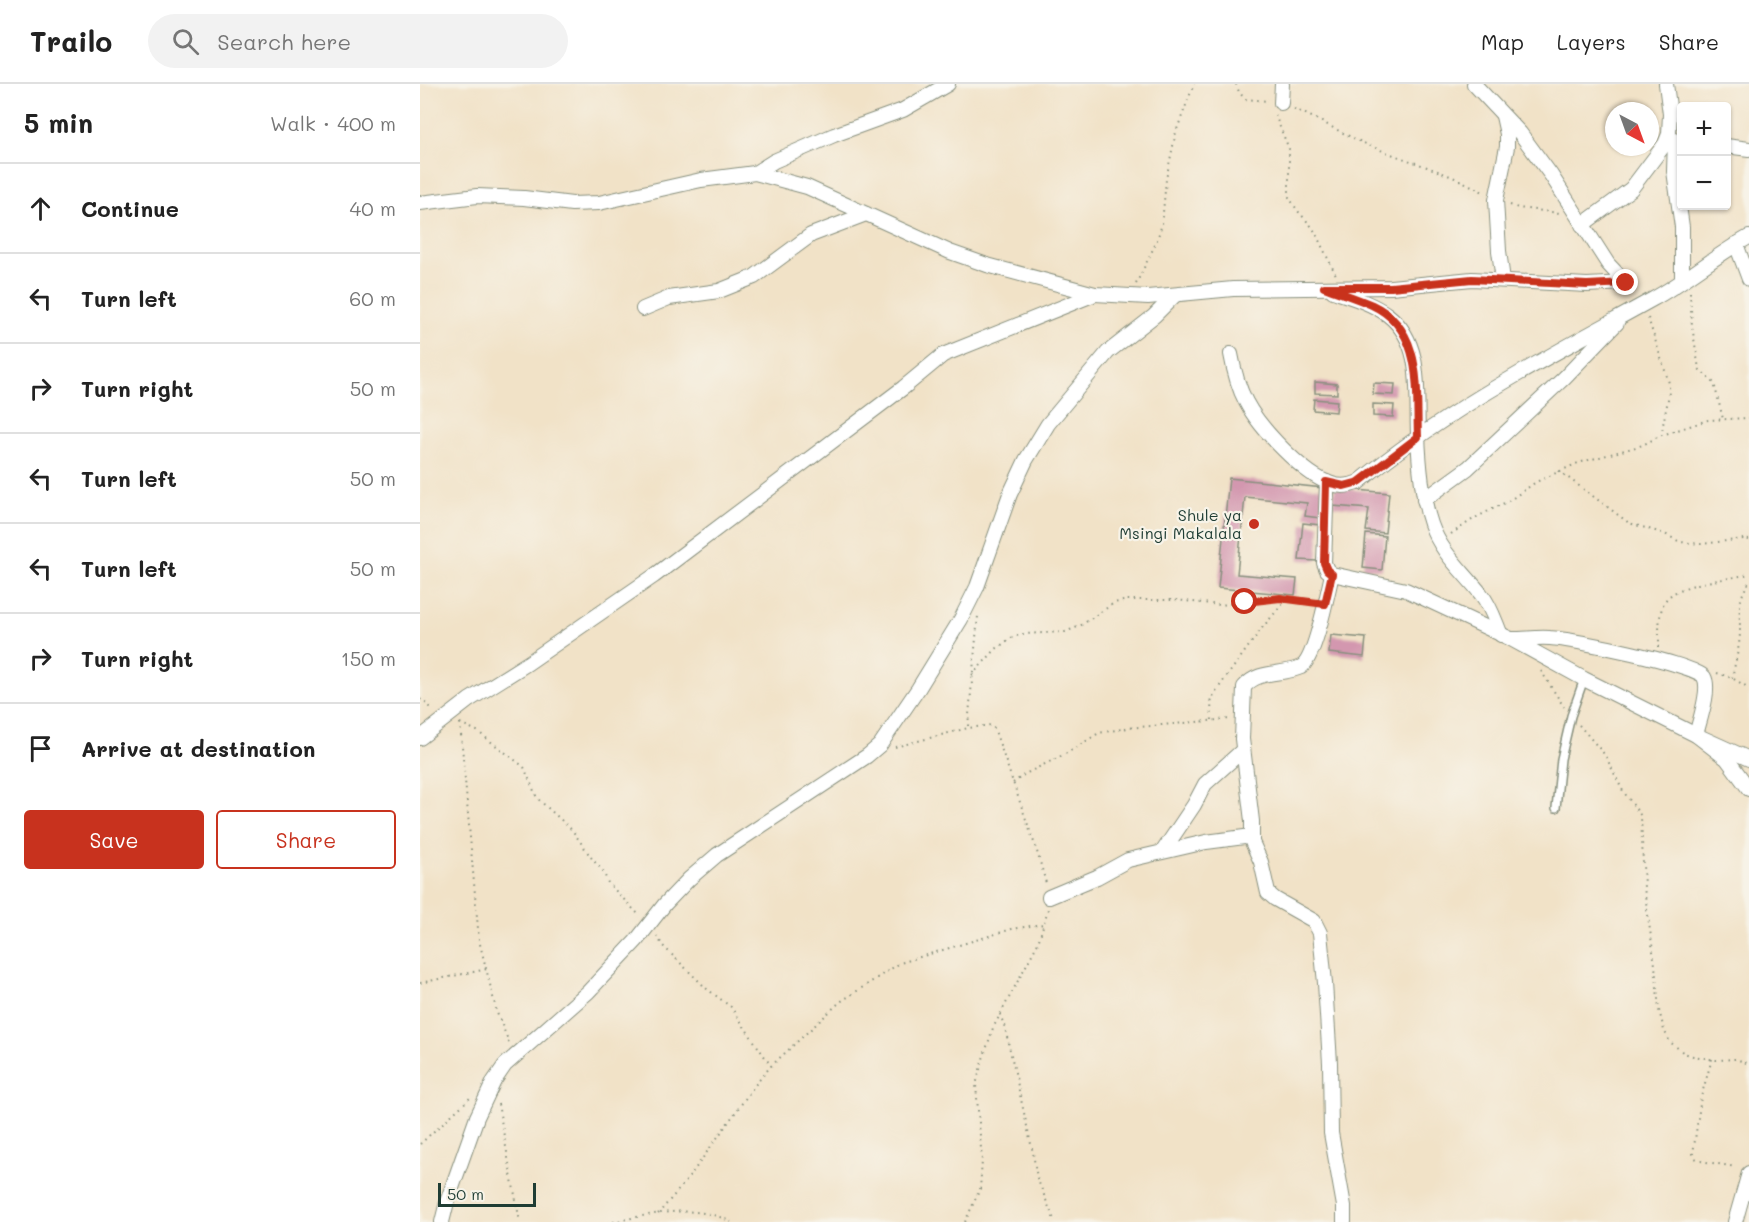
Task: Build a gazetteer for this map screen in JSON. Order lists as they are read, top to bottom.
{
  "places": ["Shule ya Msingi Makalala"],
  "scale_bar": "50 m",
  "north": "bottom right",
  "page": {
    "header": "Trailo",
    "search": "Search here",
    "nav": ["Map", "Layers", "Share"],
    "heading": ["5 min", "Walk · 400 m"],
    "map_buttons": ["+", "−"],
    "list": [
      ["Continue", "40 m"],
      ["Turn left", "60 m"],
      ["Turn right", "50 m"],
      ["Turn left", "50 m"],
      ["Turn left", "50 m"],
      ["Turn right", "150 m"],
      "Arrive at destination"
    ],
    "buttons": ["Save", "Share"],
    "scale": "50 m"
  }
}
